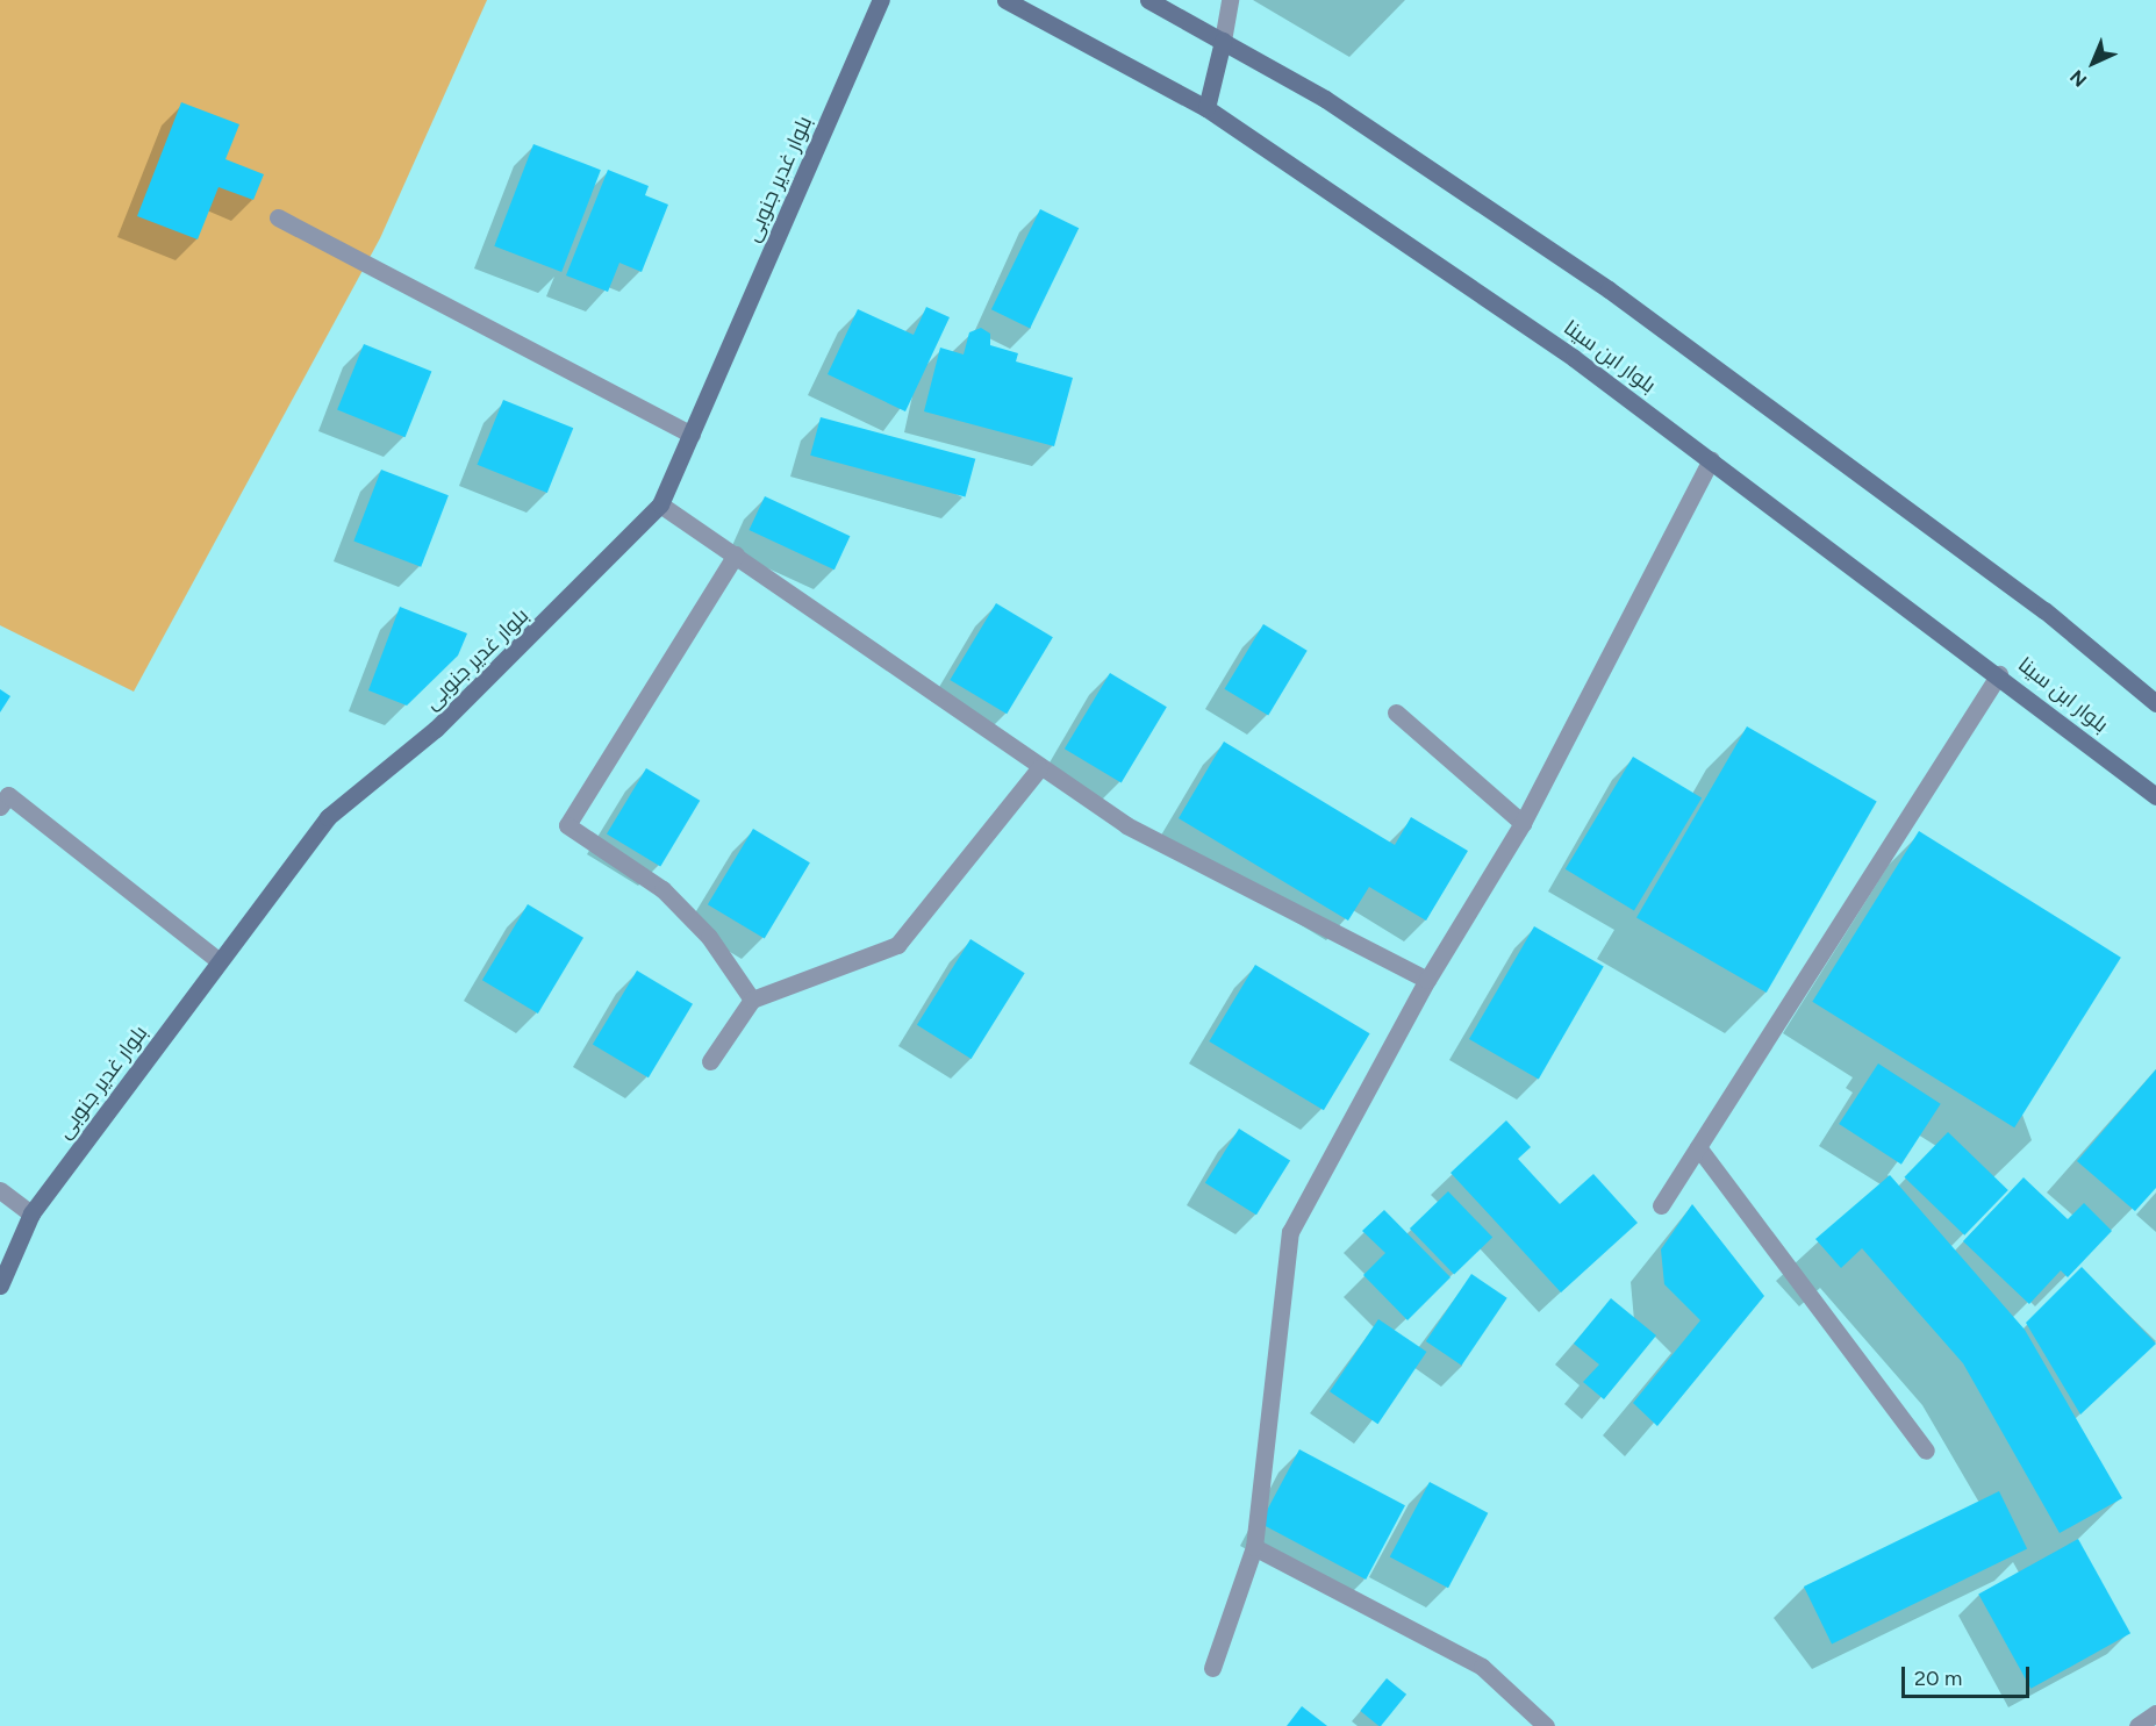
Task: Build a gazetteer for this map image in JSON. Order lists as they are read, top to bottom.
{
  "streets": {
    "main road": ["بلوار غدیر جنوبی", "بلوار ابن سینا"]
  },
  "scale_bar": "20 m",
  "north": "bottom left"
}
